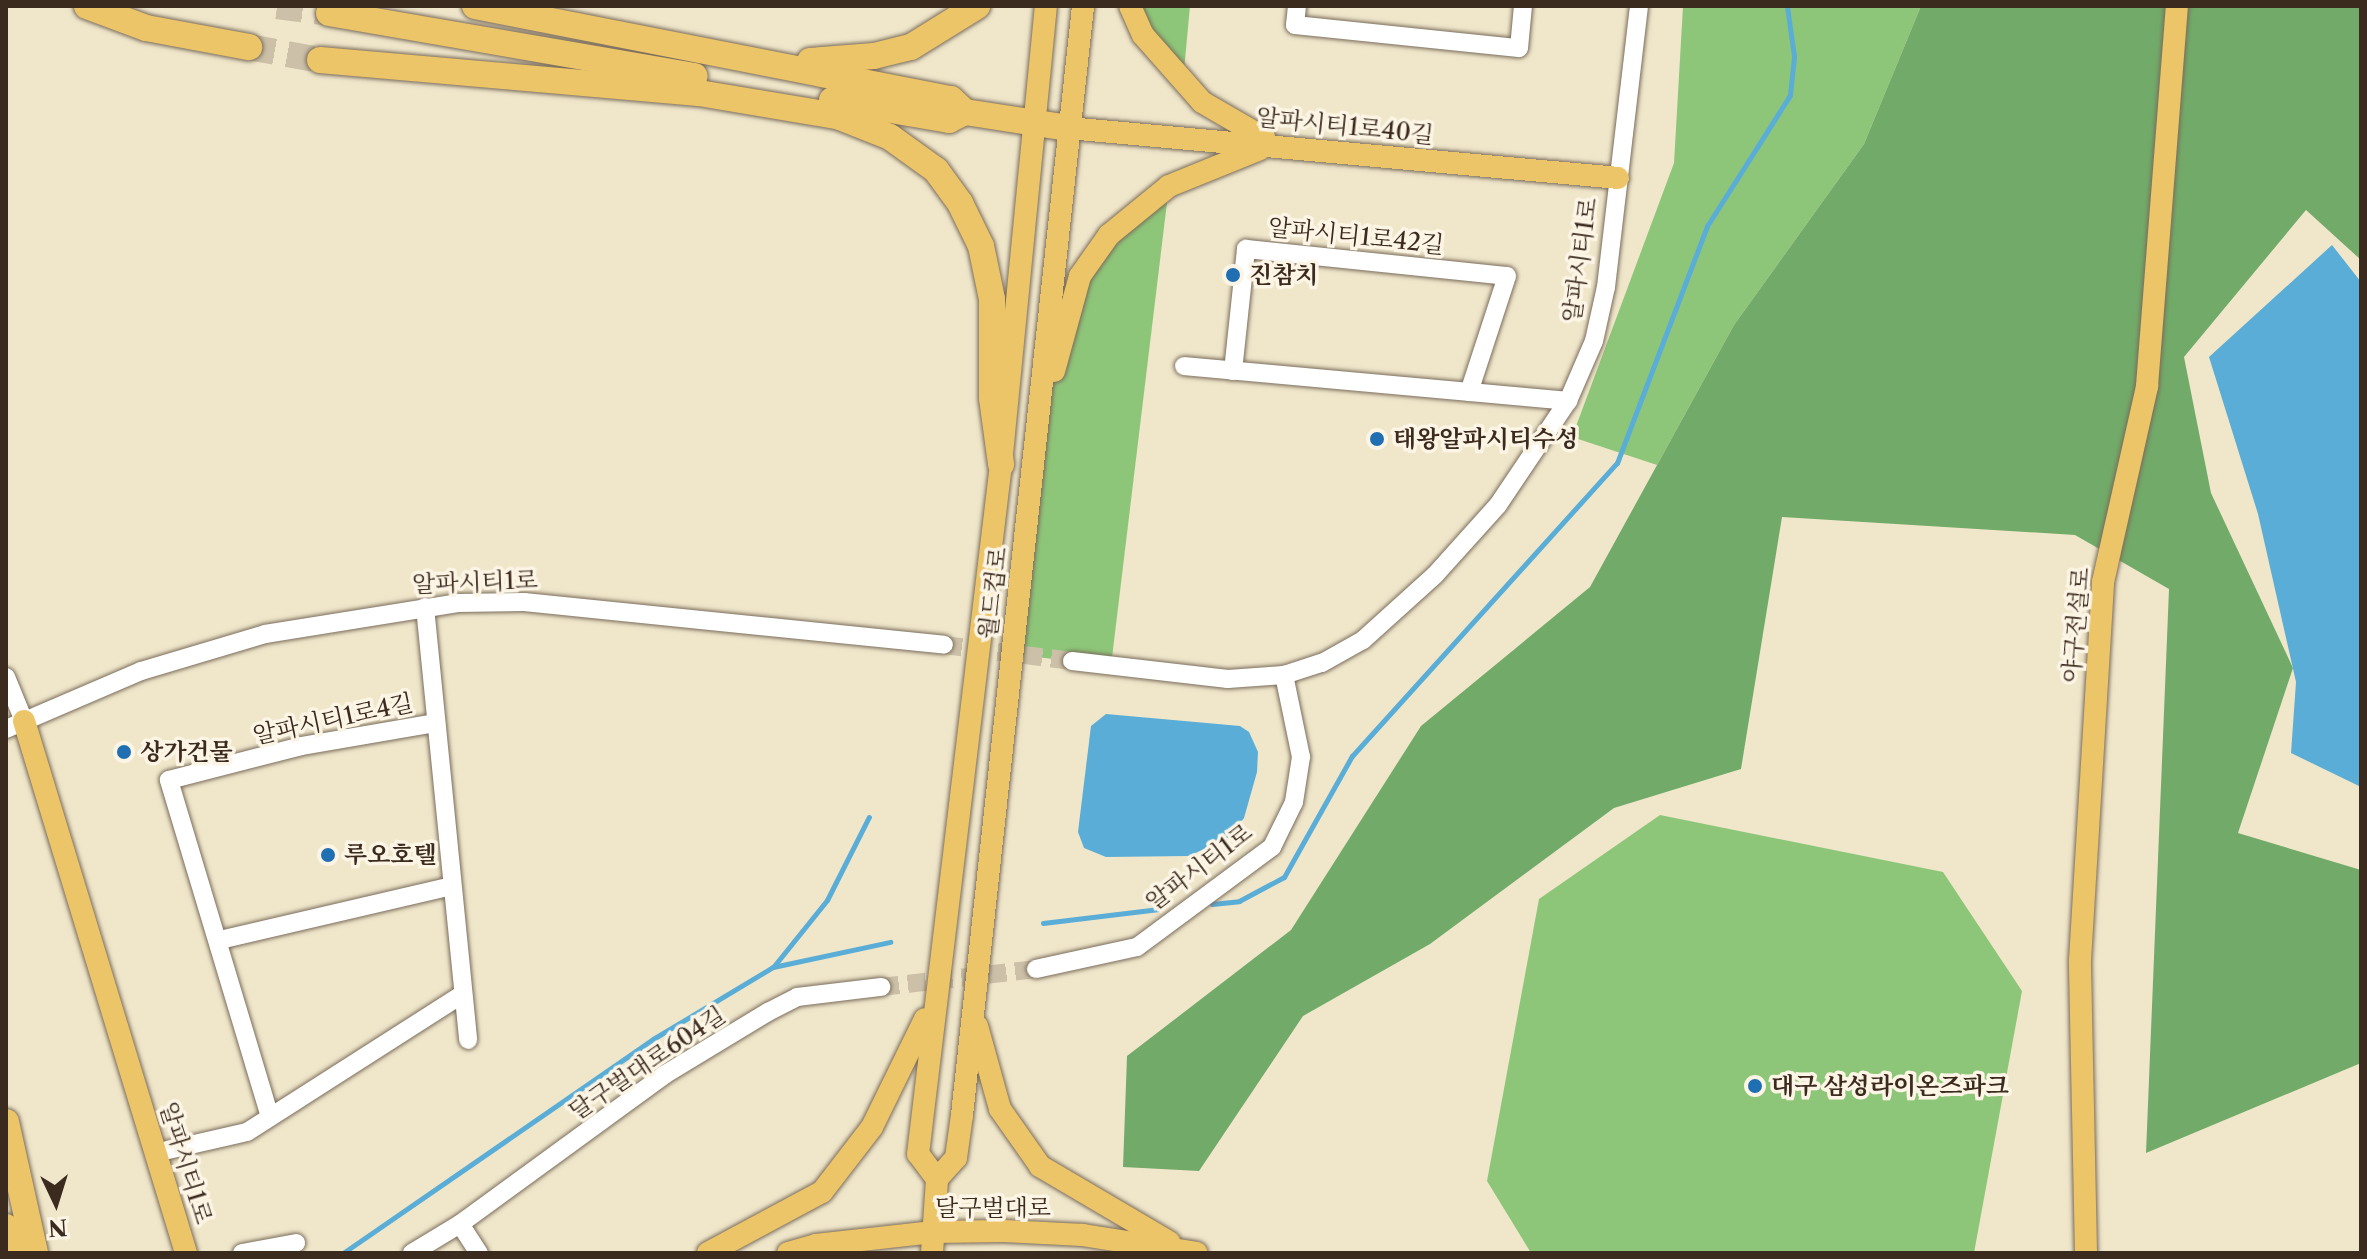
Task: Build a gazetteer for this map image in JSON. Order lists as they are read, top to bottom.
{
  "streets": {
    "main road": [
      "알파시티1로40길",
      "알파시티1로",
      "월드컵로",
      "야구전설로",
      "달구벌대로"
    ],
    "street": ["알파시티1로42길", "알파시티1로4길", "달구벌대로604길"]
  },
  "crossings": [
    ["알파시티1로40길", "알파시티1로"],
    ["알파시티1로40길", "월드컵로"],
    ["알파시티1로", "알파시티1로4길"],
    ["월드컵로", "달구벌대로"]
  ],
  "places": [
    "진참치",
    "태왕알파시티수성",
    "상가건물",
    "루오호텔",
    "대구 삼성라이온즈파크"
  ],
  "north": "bottom"
}
